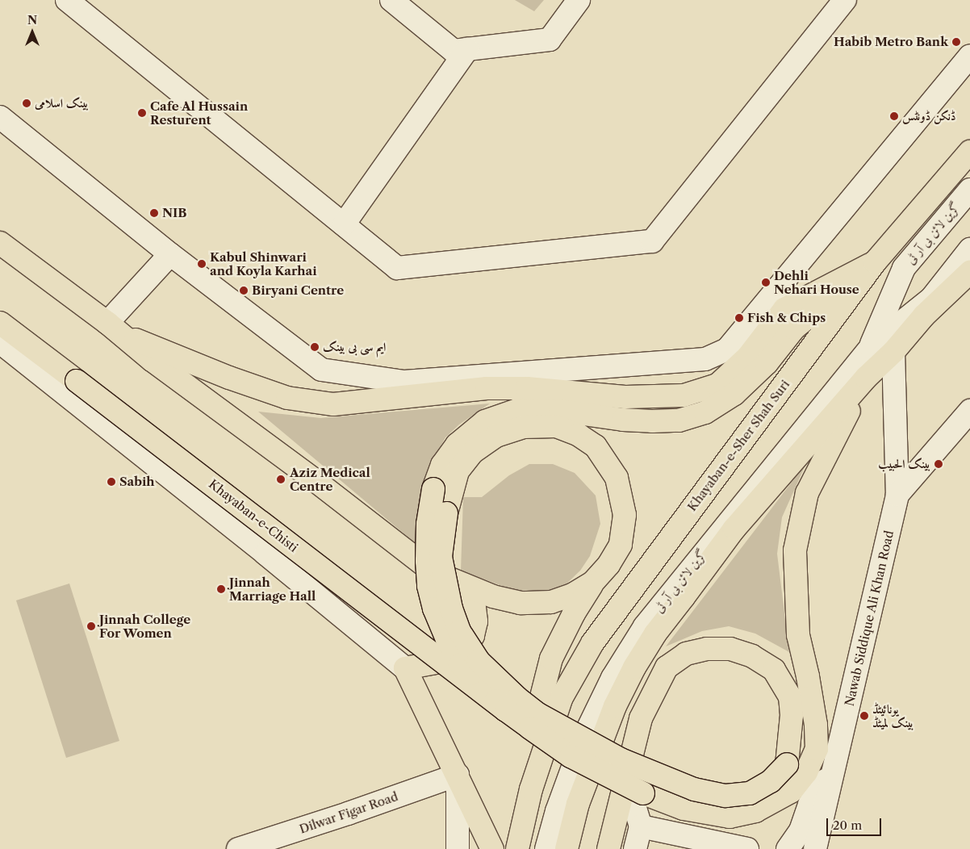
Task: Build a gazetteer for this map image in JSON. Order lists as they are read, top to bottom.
{
  "streets": {
    "main road": ["Khayaban-e-Sher Shah Suri", "Khayaban-e-Chisti"],
    "street": ["گرین لائن بی آر ٹی", "Nawab Siddique Ali Khan Road", "Dilwar Figar Road"]
  },
  "places": [
    "Habib Metro Bank",
    "بینک اسلامی",
    "Cafe Al Hussain Resturent",
    "ڈنکن ڈونٹس",
    "NIB",
    "Kabul Shinwari and Koyla Karhai",
    "Dehli Nehari House",
    "Biryani Centre",
    "Fish & Chips",
    "ایم سی بی بینک",
    "بينک الحبيب",
    "Aziz Medical Centre",
    "Sabih",
    "Jinnah Marriage Hall",
    "Jinnah College For Women",
    "یونائیٹڈ بینک لمیٹڈ"
  ],
  "scale_bar": "20 m",
  "north": "top"
}
